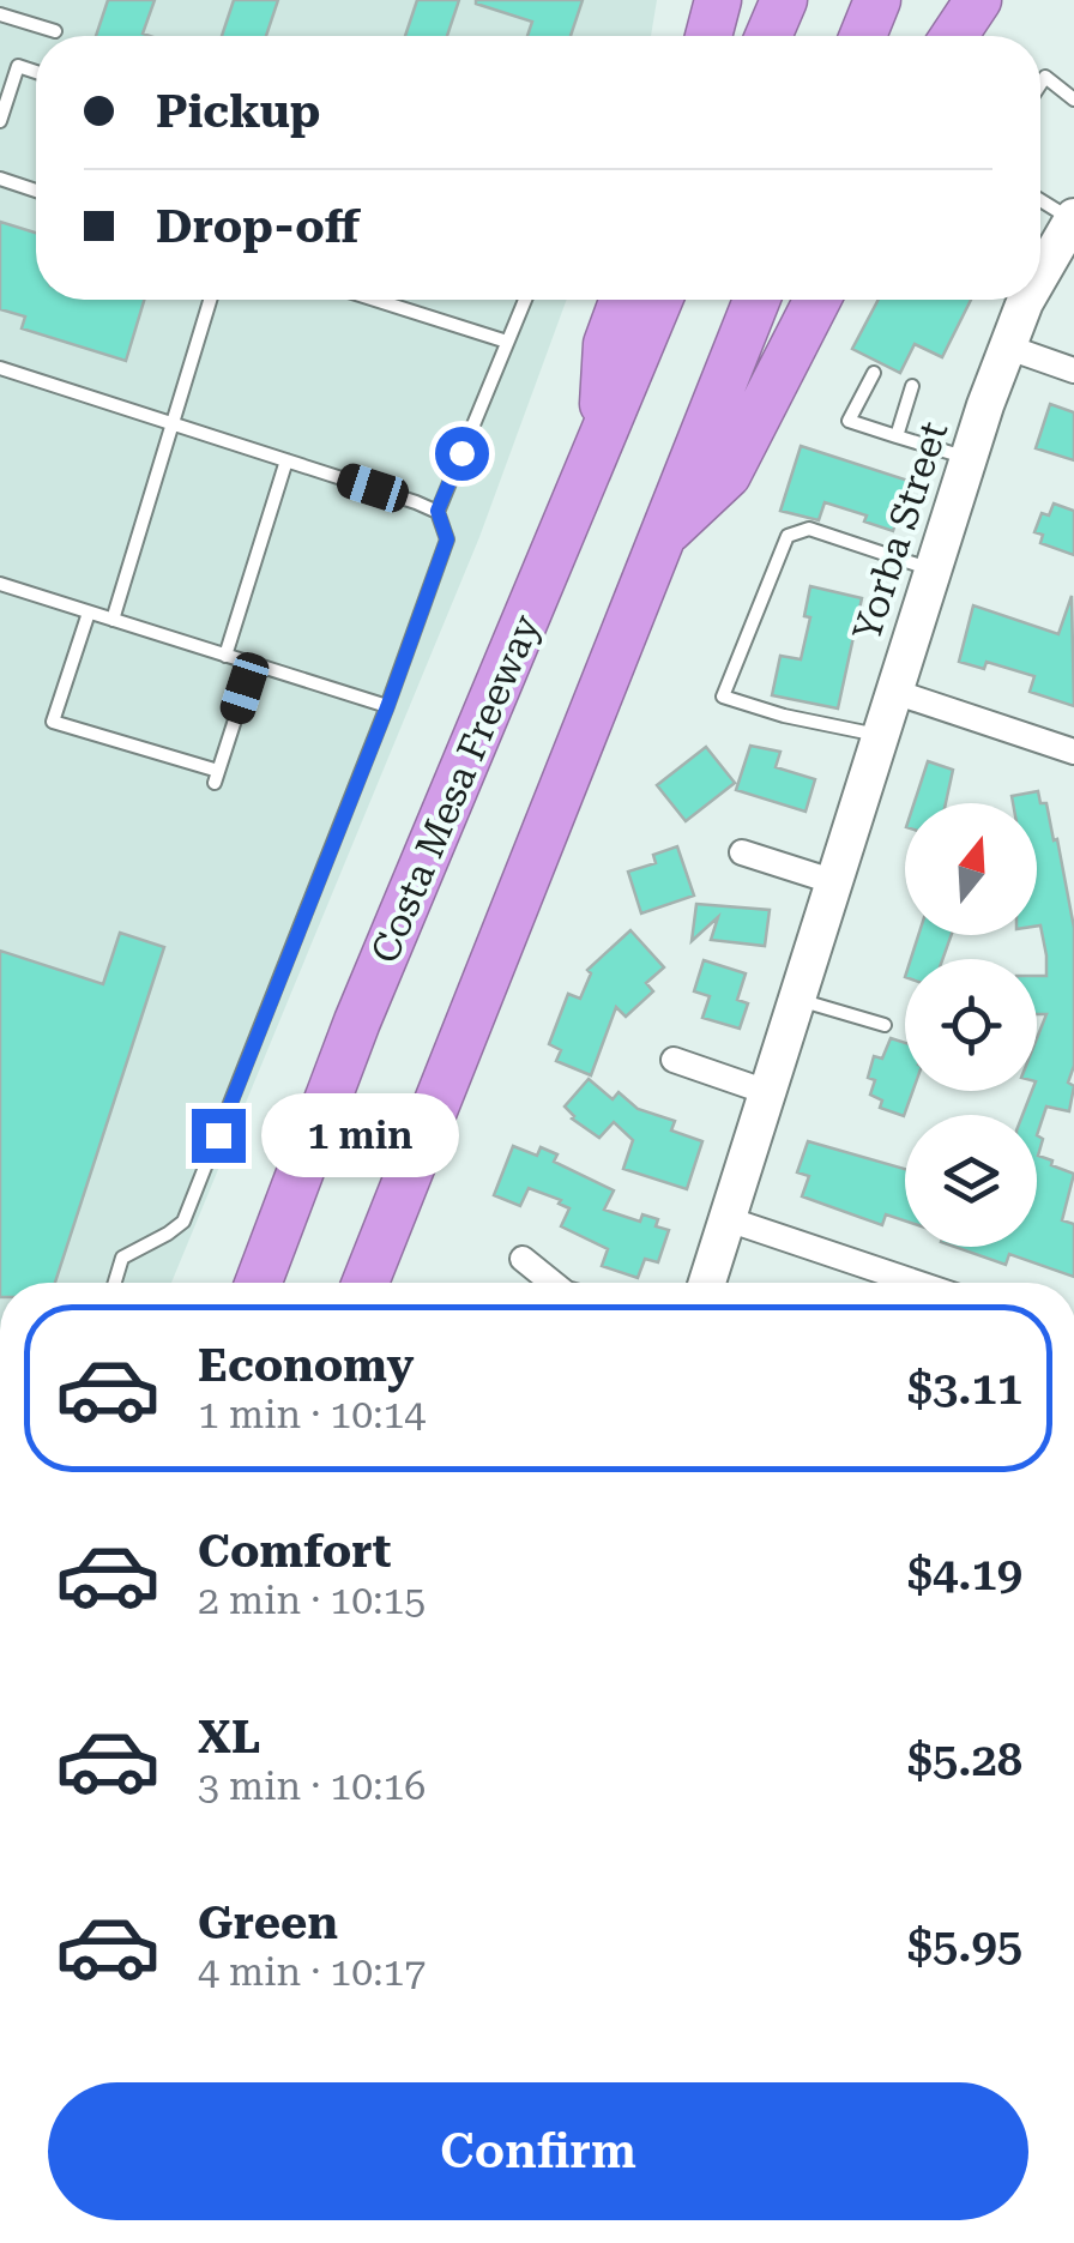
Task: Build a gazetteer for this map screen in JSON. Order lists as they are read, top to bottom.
{
  "streets": {
    "highway": ["Costa Mesa Freeway"],
    "main road": ["Yorba Street"]
  },
  "north": "top",
  "page": {
    "banner": ["Pickup", "Drop-off"],
    "bubble": "1 min",
    "list": [
      {
        "name": "Economy",
        "note": "1 min · 10:14",
        "value": "$3.11"
      },
      {
        "name": "Comfort",
        "note": "2 min · 10:15",
        "value": "$4.19"
      },
      {
        "name": "XL",
        "note": "3 min · 10:16",
        "value": "$5.28"
      },
      {
        "name": "Green",
        "note": "4 min · 10:17",
        "value": "$5.95"
      }
    ],
    "buttons": "Confirm"
  }
}
